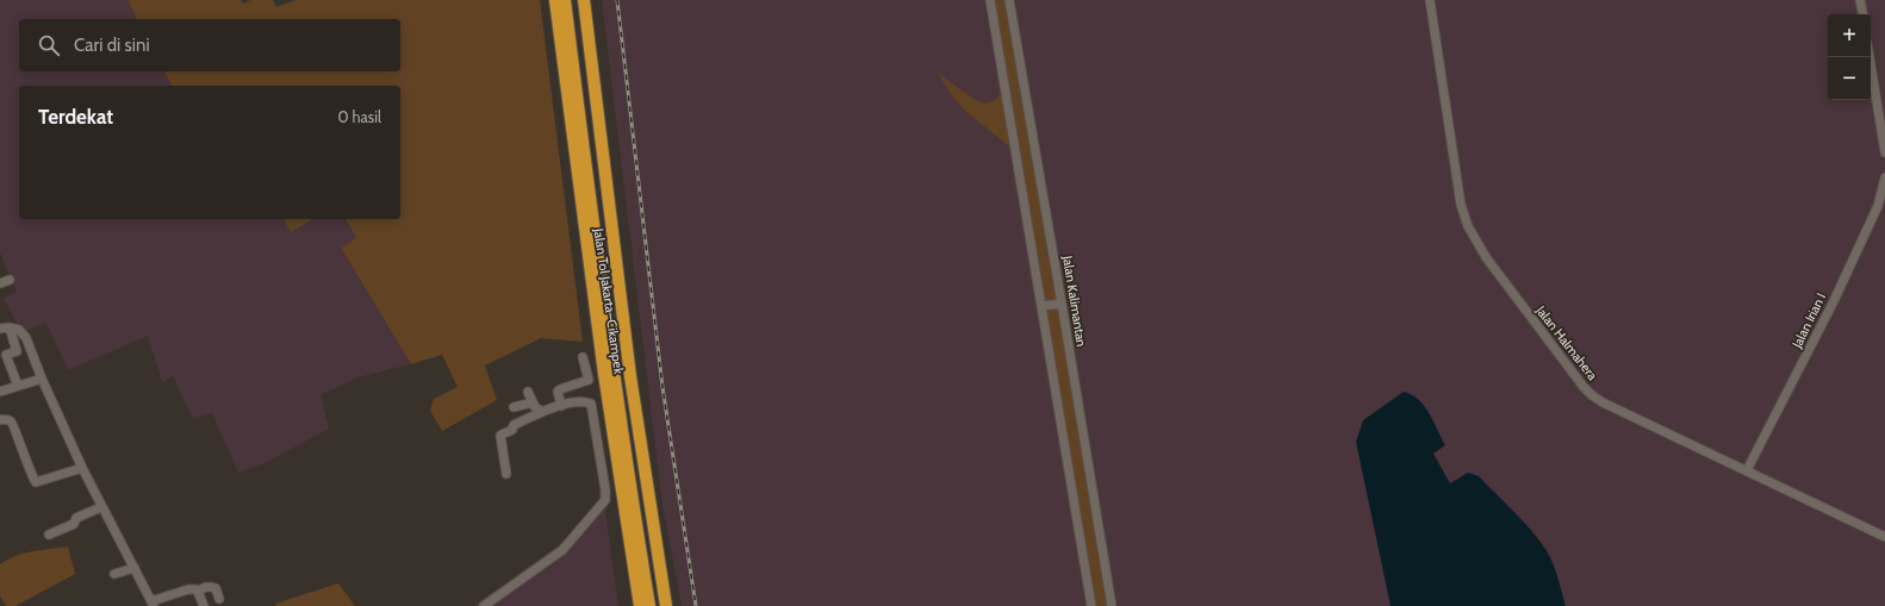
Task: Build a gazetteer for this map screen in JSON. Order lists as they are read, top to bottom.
{
  "streets": {
    "highway": ["Jalan Tol Jakarta–Cikampek"],
    "street": ["Jalan Kalimantan", "Jalan Irian I", "Jalan Halmahera"]
  },
  "crossings": [
    ["Jalan Irian I", "Jalan Halmahera"]
  ],
  "page": {
    "map_buttons": ["+", "−"],
    "search": "Cari di sini",
    "heading": ["Terdekat", "0 hasil"]
  }
}
